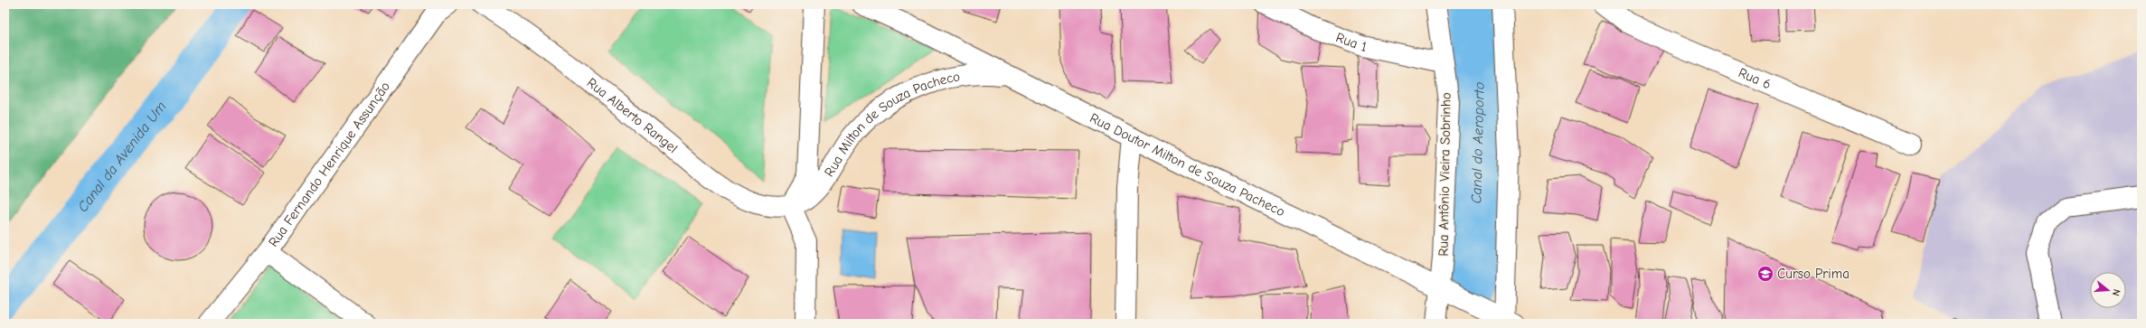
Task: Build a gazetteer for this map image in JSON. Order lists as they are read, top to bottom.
{
  "streets": {
    "street": [
      "Rua 1",
      "Rua 6",
      "Rua Alberto Rangel",
      "Rua Milton de Souza Pacheco",
      "Rua Fernando Henrique Assunção",
      "Rua Doutor Milton de Souza Pacheco",
      "Rua Antônio Vieira Sobrinho"
    ]
  },
  "crossings": [
    ["Rua 1", "Rua Antônio Vieira Sobrinho"],
    ["Rua Alberto Rangel", "Rua Milton de Souza Pacheco"],
    ["Rua Milton de Souza Pacheco", "Rua Doutor Milton de Souza Pacheco"],
    ["Rua Doutor Milton de Souza Pacheco", "Rua Antônio Vieira Sobrinho"]
  ],
  "water": ["Canal do Aeroporto", "Canal da Avenida Um"],
  "places": {
    "school or university": ["Curso Prima"]
  },
  "north": "right"
}
